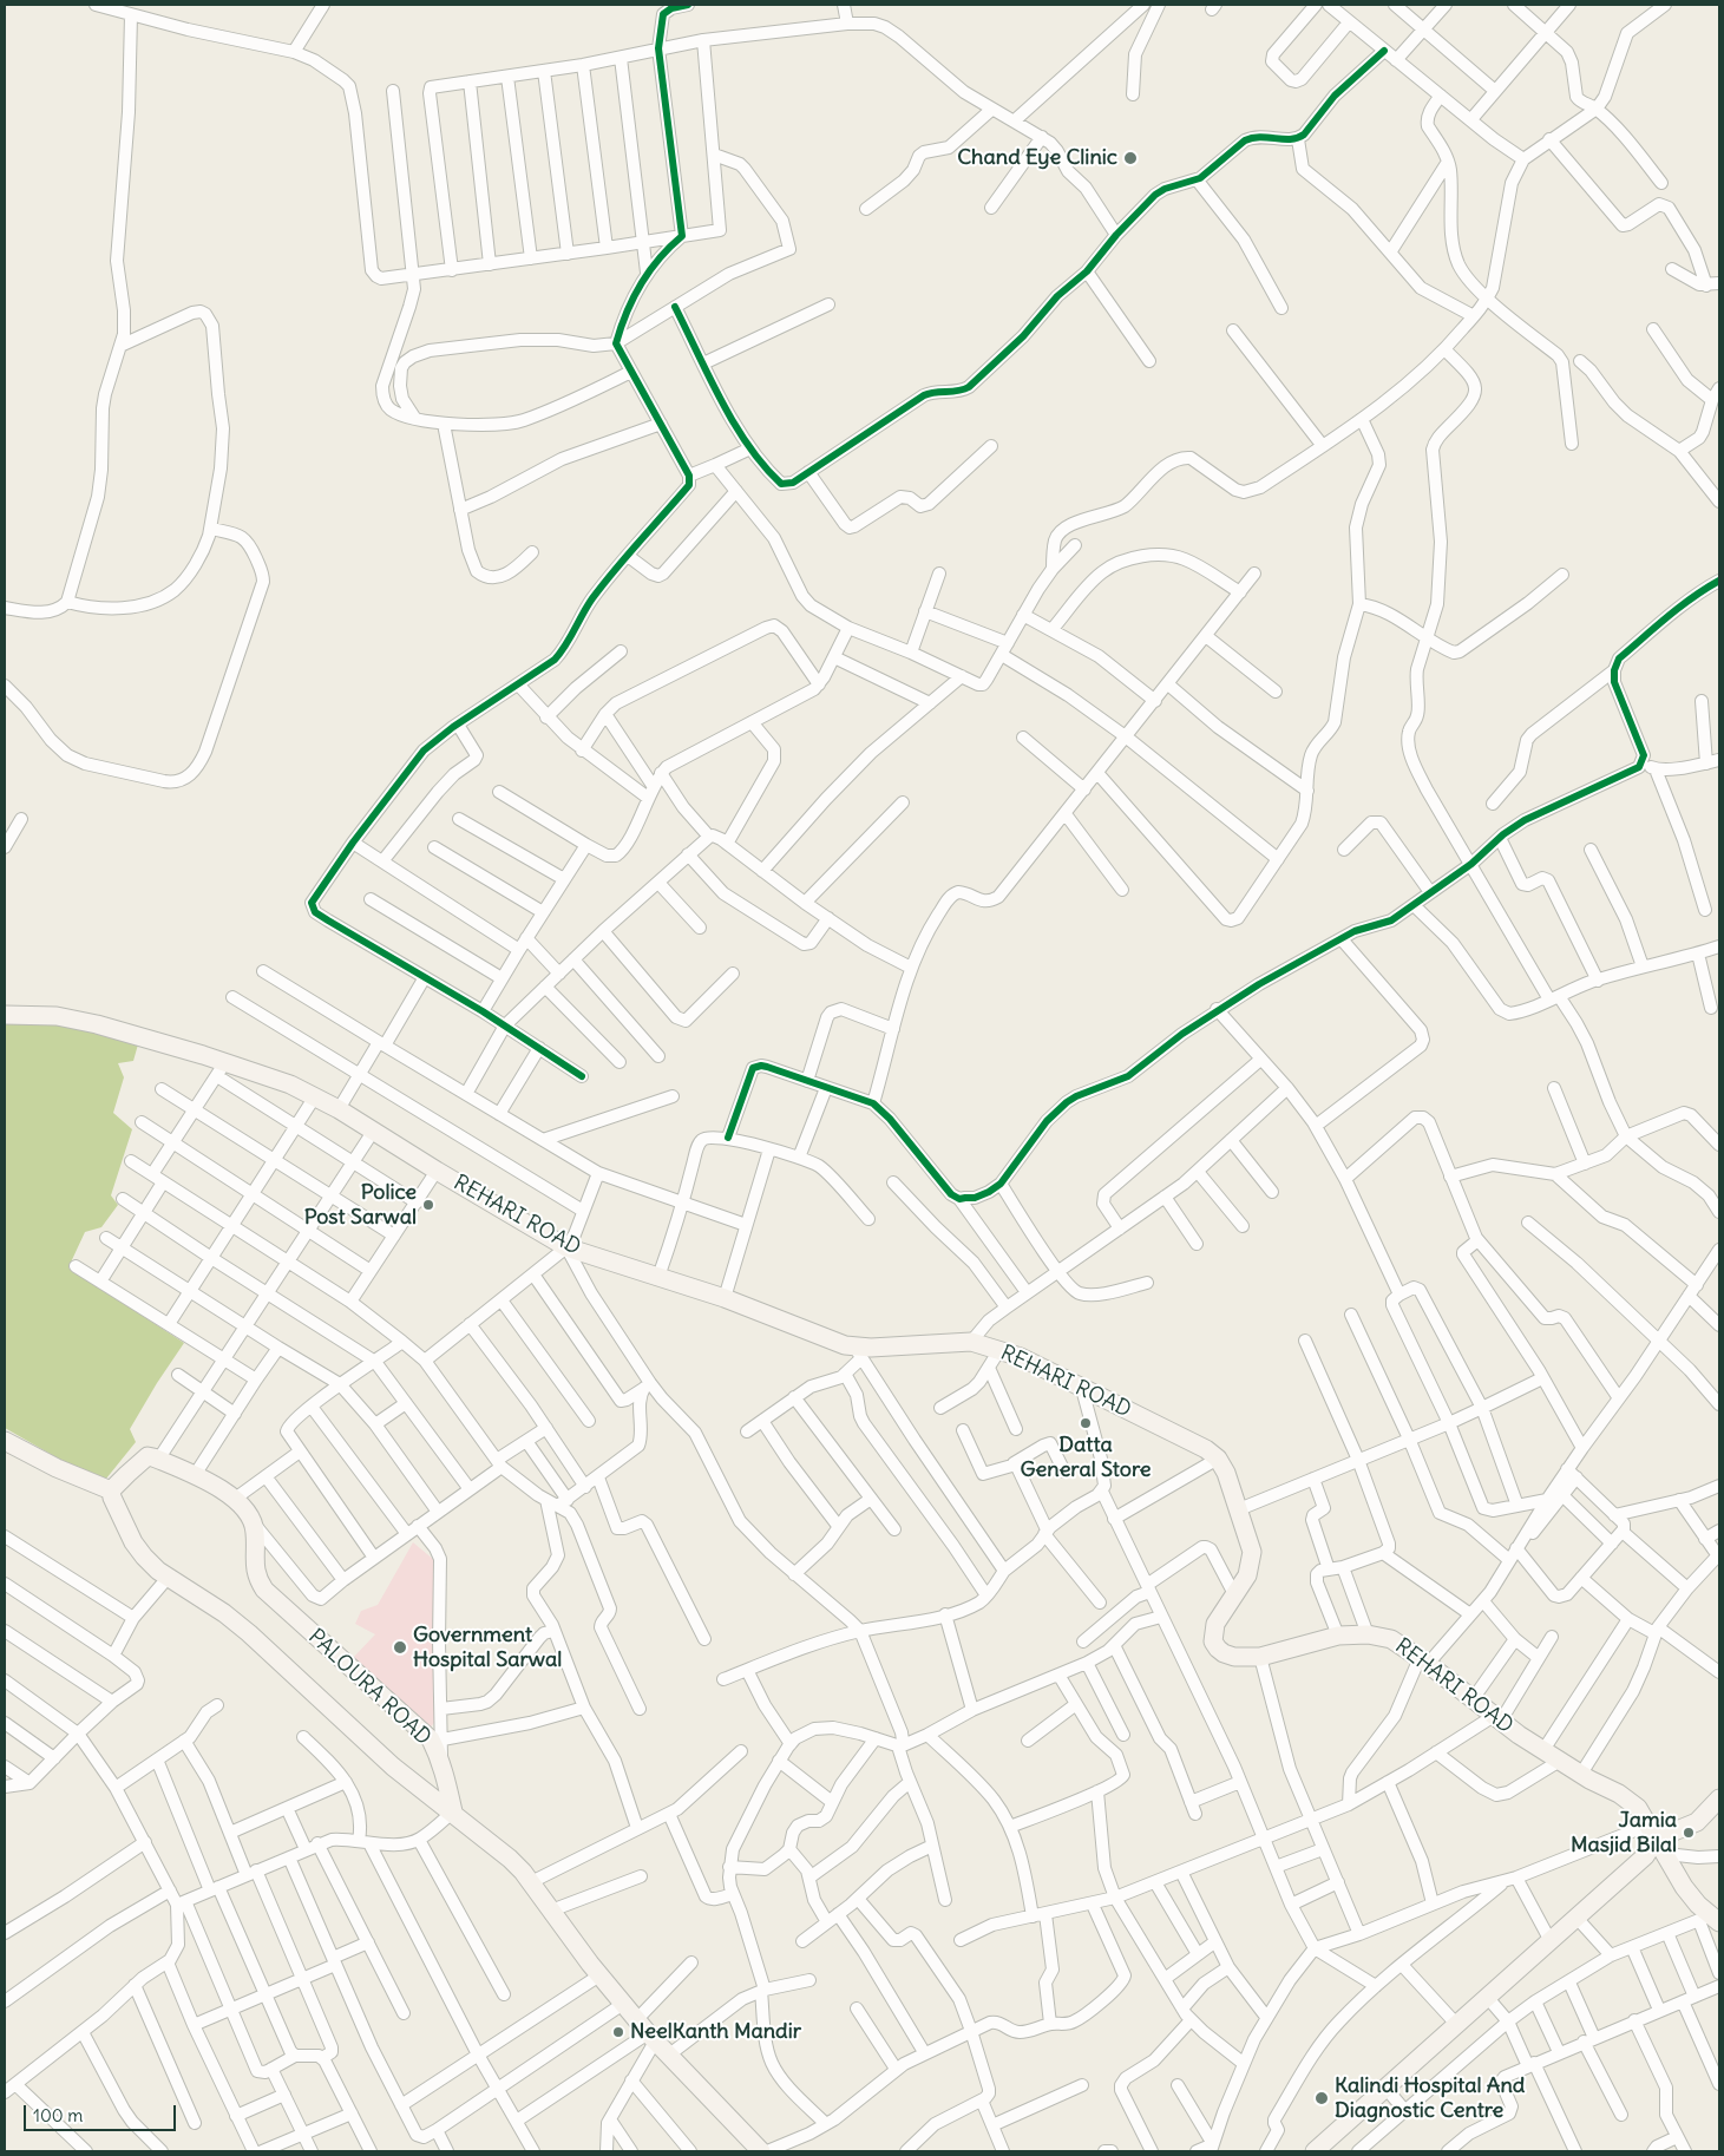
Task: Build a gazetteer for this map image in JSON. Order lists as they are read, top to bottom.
{
  "streets": {
    "main road": ["REHARI ROAD", "PALOURA ROAD"]
  },
  "places": [
    "Chand Eye Clinic",
    "Police Post Sarwal",
    "Datta General Store",
    "Government Hospital Sarwal",
    "Jamia Masjid Bilal",
    "NeelKanth Mandir",
    "Kalindi Hospital And Diagnostic Centre"
  ],
  "scale_bar": "100 m"
}
